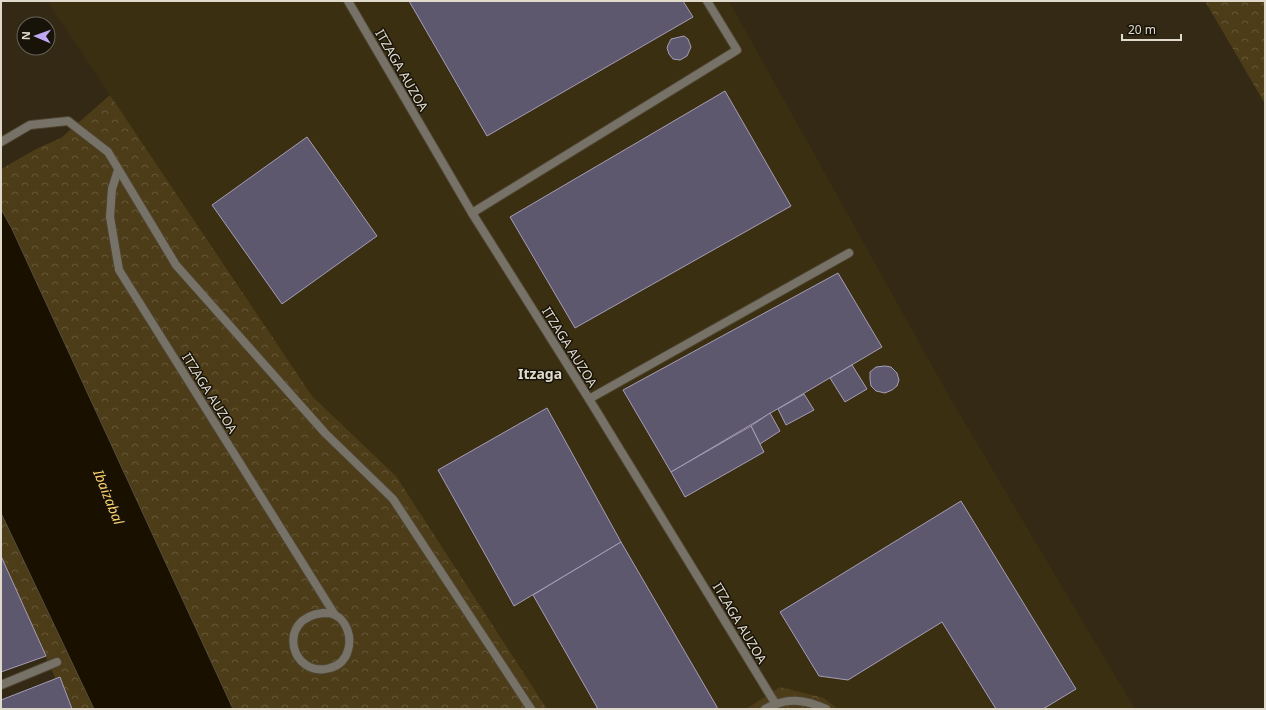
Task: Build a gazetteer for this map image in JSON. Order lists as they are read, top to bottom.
{
  "streets": {
    "street": ["ITZAGA AUZOA"]
  },
  "districts": ["Itzaga"],
  "water": ["Ibaizabal"],
  "scale_bar": "20 m",
  "north": "left"
}
